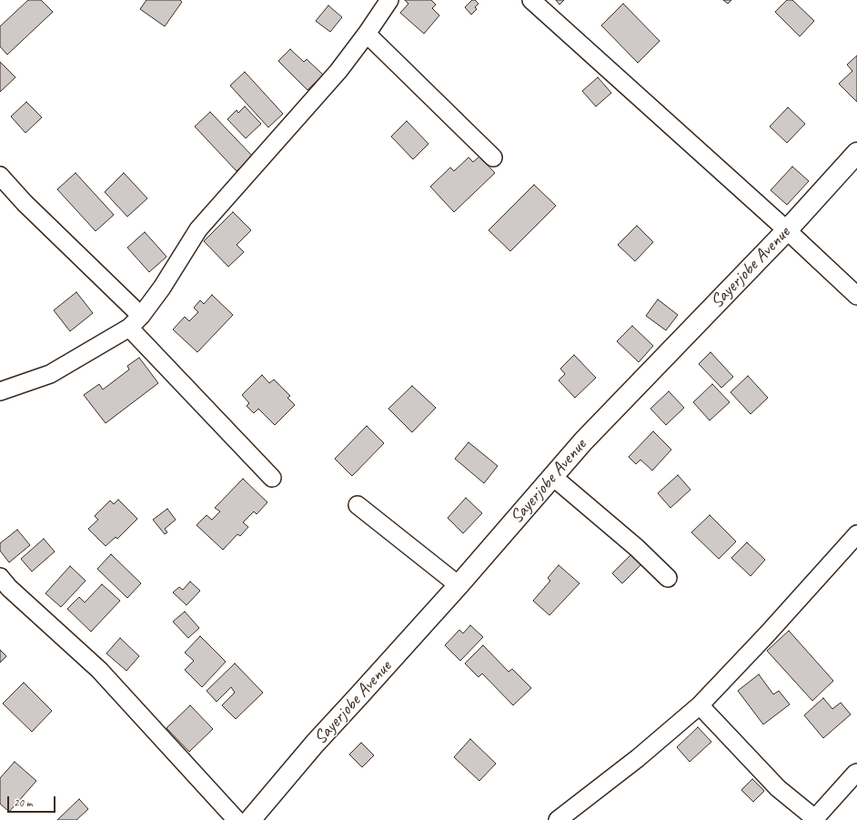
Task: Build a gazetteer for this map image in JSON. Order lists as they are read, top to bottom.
{
  "streets": {
    "street": ["Sayerjobe Avenue"]
  },
  "scale_bar": "20 m"
}
